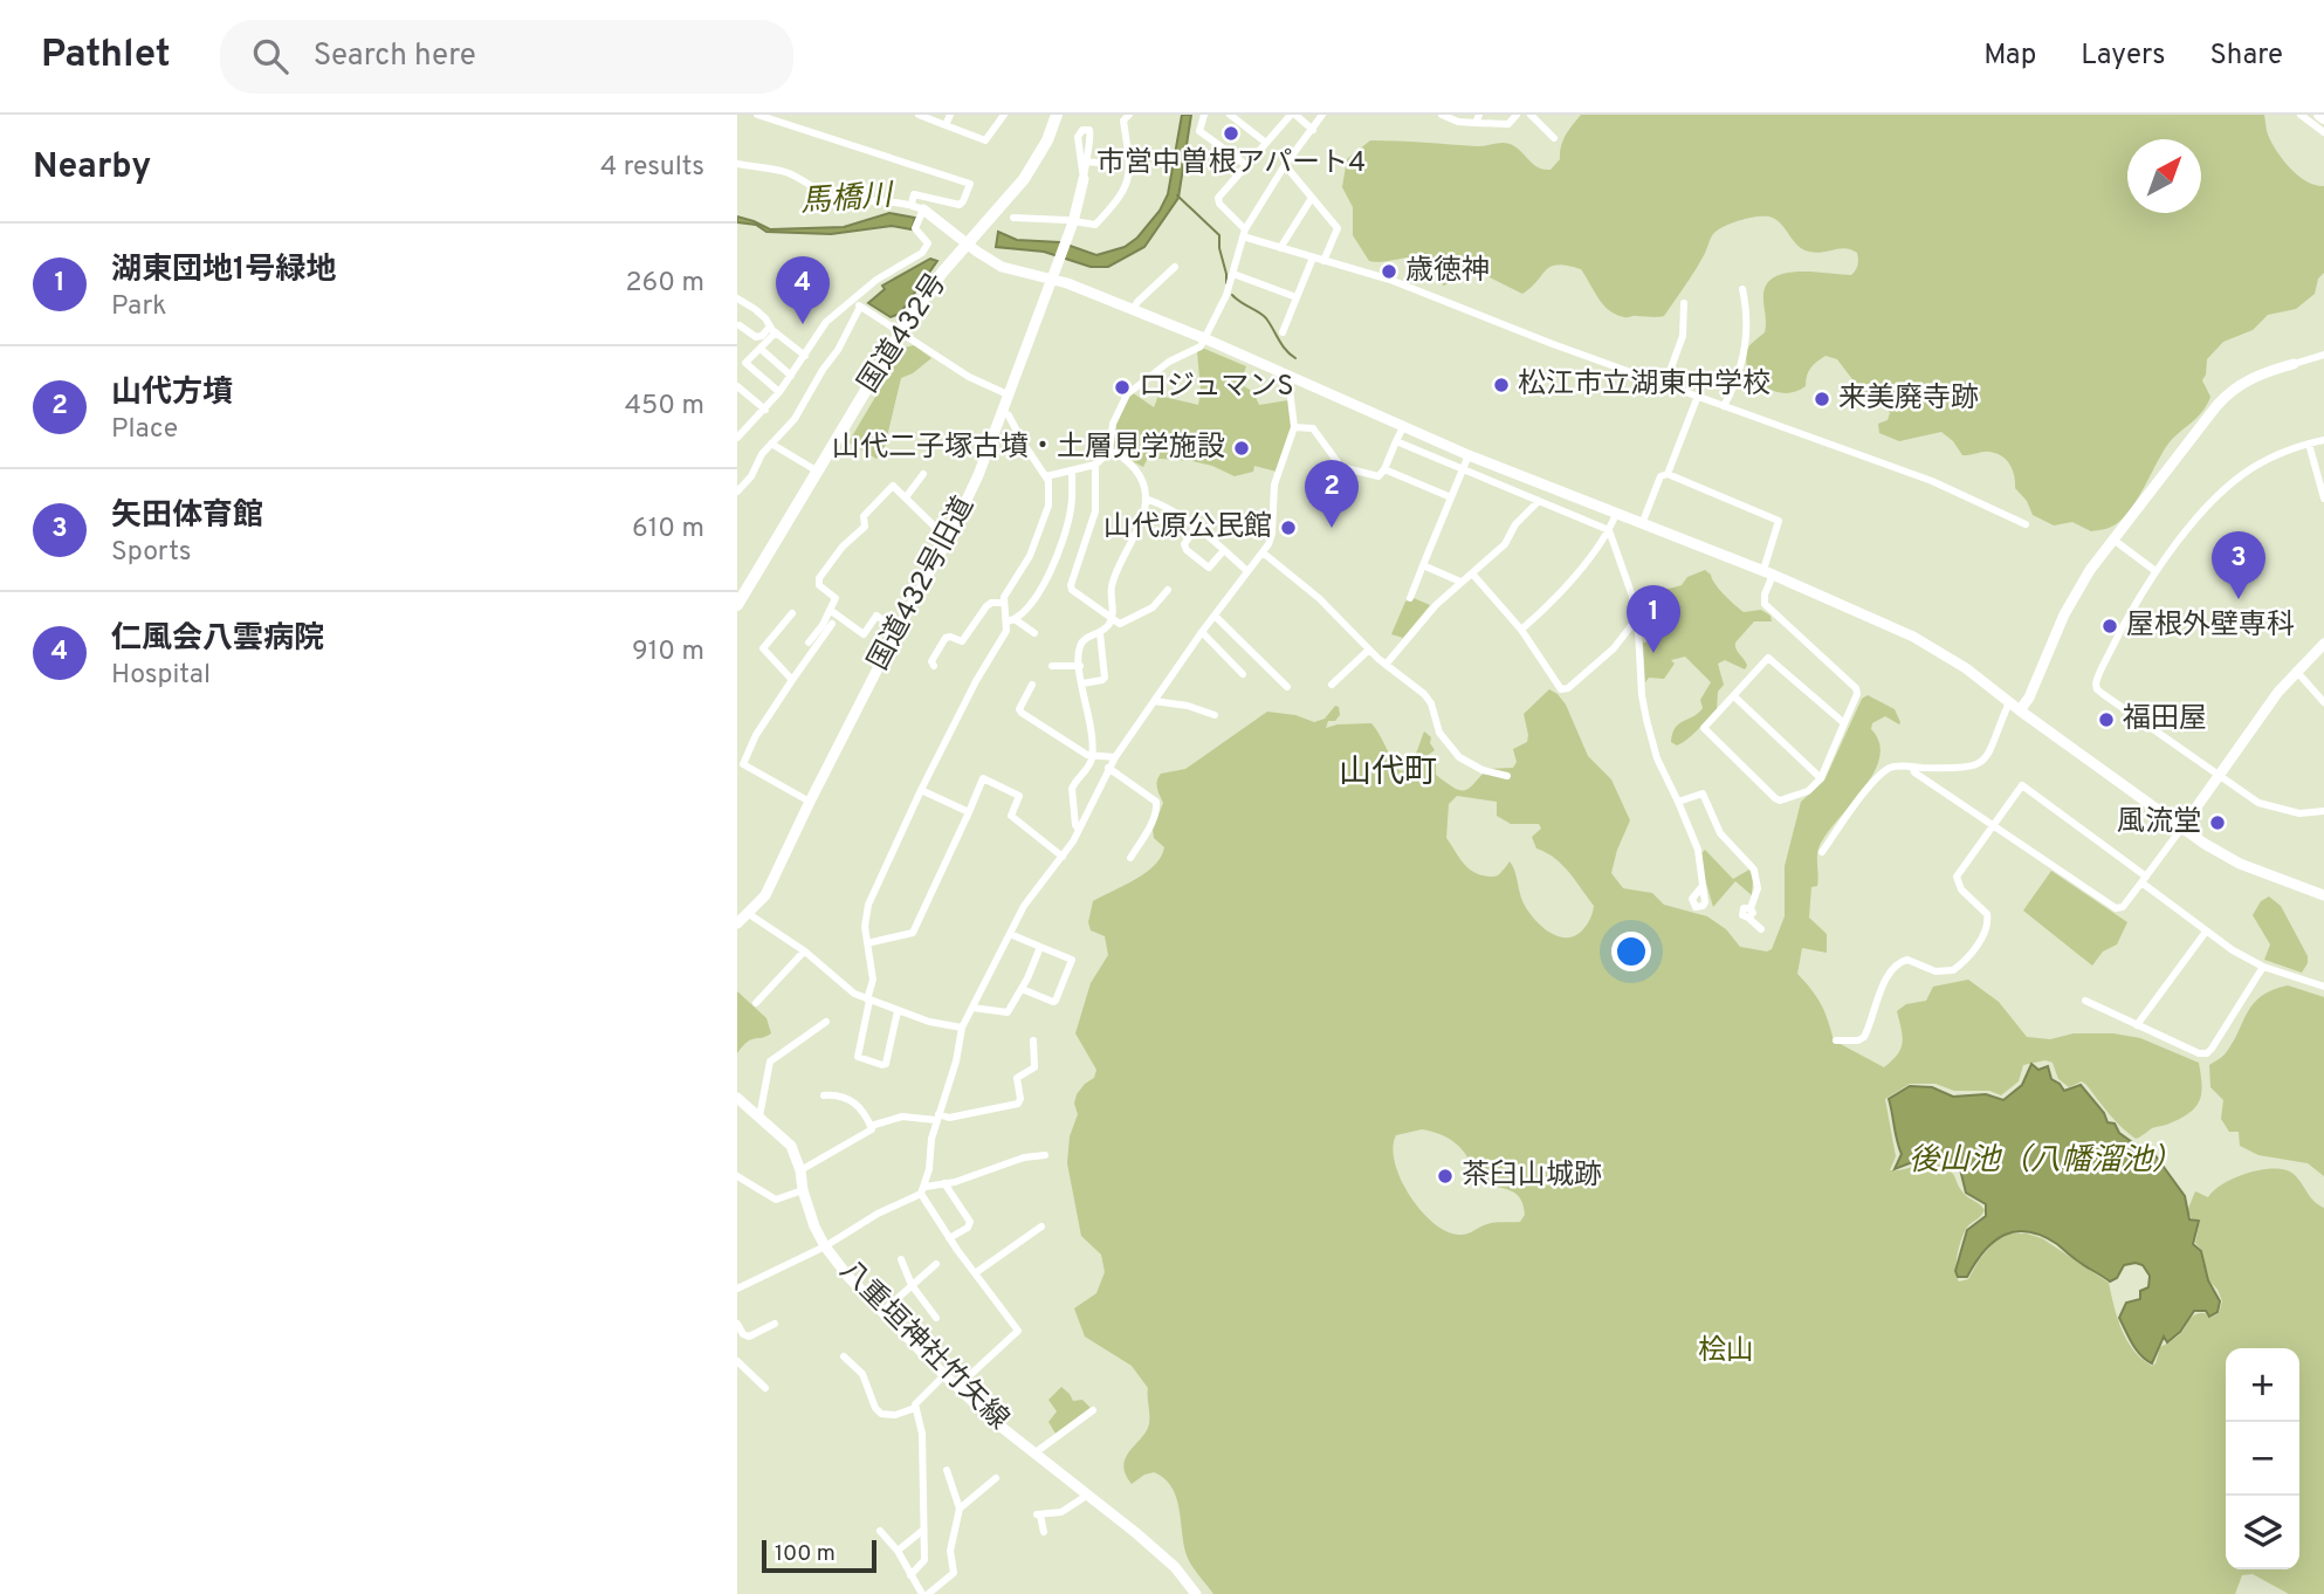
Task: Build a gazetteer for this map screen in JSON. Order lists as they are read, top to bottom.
{
  "streets": {
    "highway": ["国道432号"],
    "street": ["国道432号旧道", "八重垣神社竹矢線"]
  },
  "districts": ["山代町"],
  "water": ["馬橋川", "後山池（八幡溜池）"],
  "parks": ["桧山"],
  "places": [
    "市営中曽根アパート4",
    "歳徳神",
    "松江市立湖東中学校",
    "ロジュマンS",
    "来美廃寺跡",
    "山代二子塚古墳・土層見学施設",
    "山代原公民館",
    "屋根外壁専科",
    "福田屋",
    "風流堂",
    "茶臼山城跡"
  ],
  "scale_bar": "100 m",
  "north": "top right",
  "page": {
    "header": "Pathlet",
    "search": "Search here",
    "nav": ["Map", "Layers", "Share"],
    "heading": ["Nearby", "4 results"],
    "list": [
      {
        "mark": "1",
        "name": "湖東団地1号緑地",
        "note": "Park",
        "value": "260 m"
      },
      {
        "mark": "2",
        "name": "山代方墳",
        "note": "Place",
        "value": "450 m"
      },
      {
        "mark": "3",
        "name": "矢田体育館",
        "note": "Sports",
        "value": "610 m"
      },
      {
        "mark": "4",
        "name": "仁風会八雲病院",
        "note": "Hospital",
        "value": "910 m"
      }
    ],
    "pins": [
      "4",
      "2",
      "3",
      "1"
    ],
    "map_buttons": ["+", "−"],
    "scale": "100 m"
  }
}
